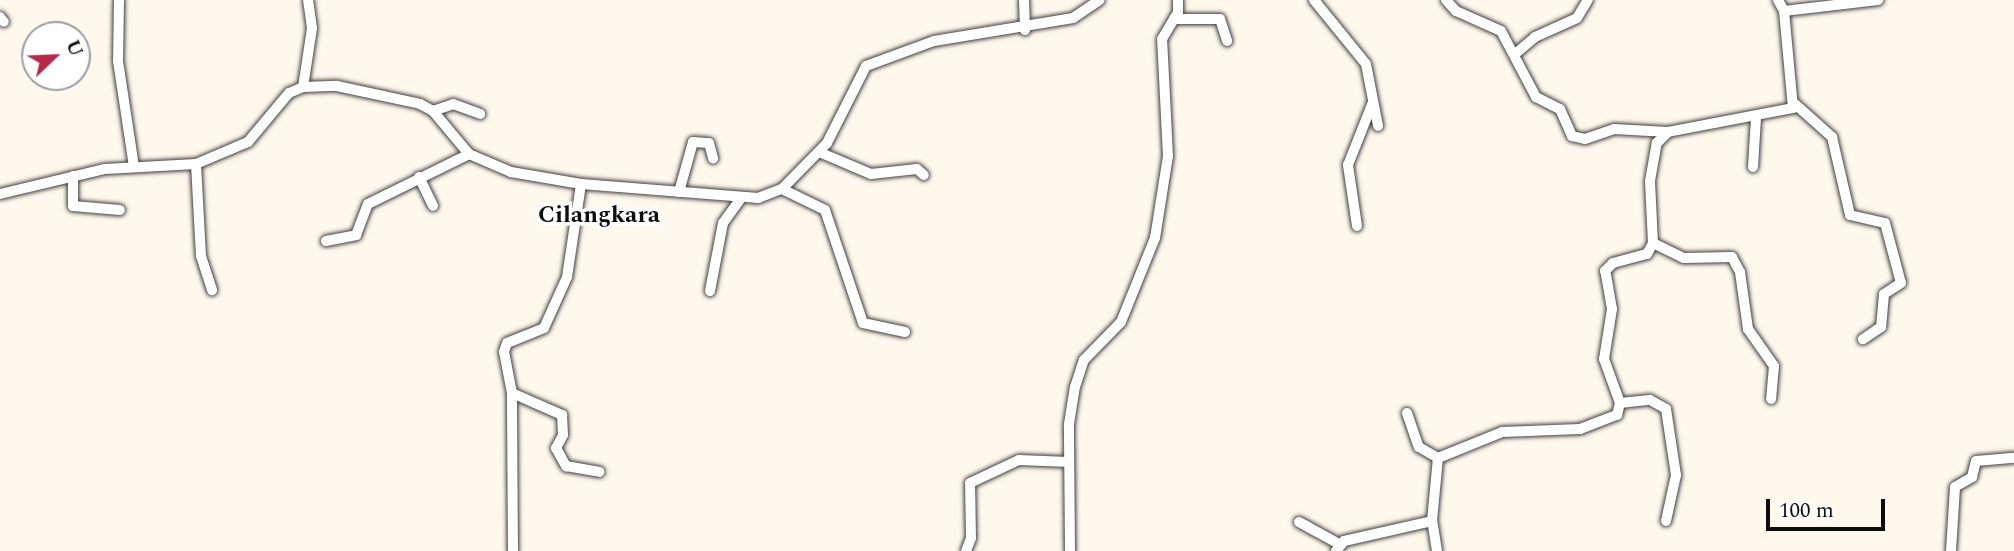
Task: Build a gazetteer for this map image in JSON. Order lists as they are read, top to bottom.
{
  "districts": ["Cilangkara"],
  "scale_bar": "100 m",
  "north": "top right"
}
